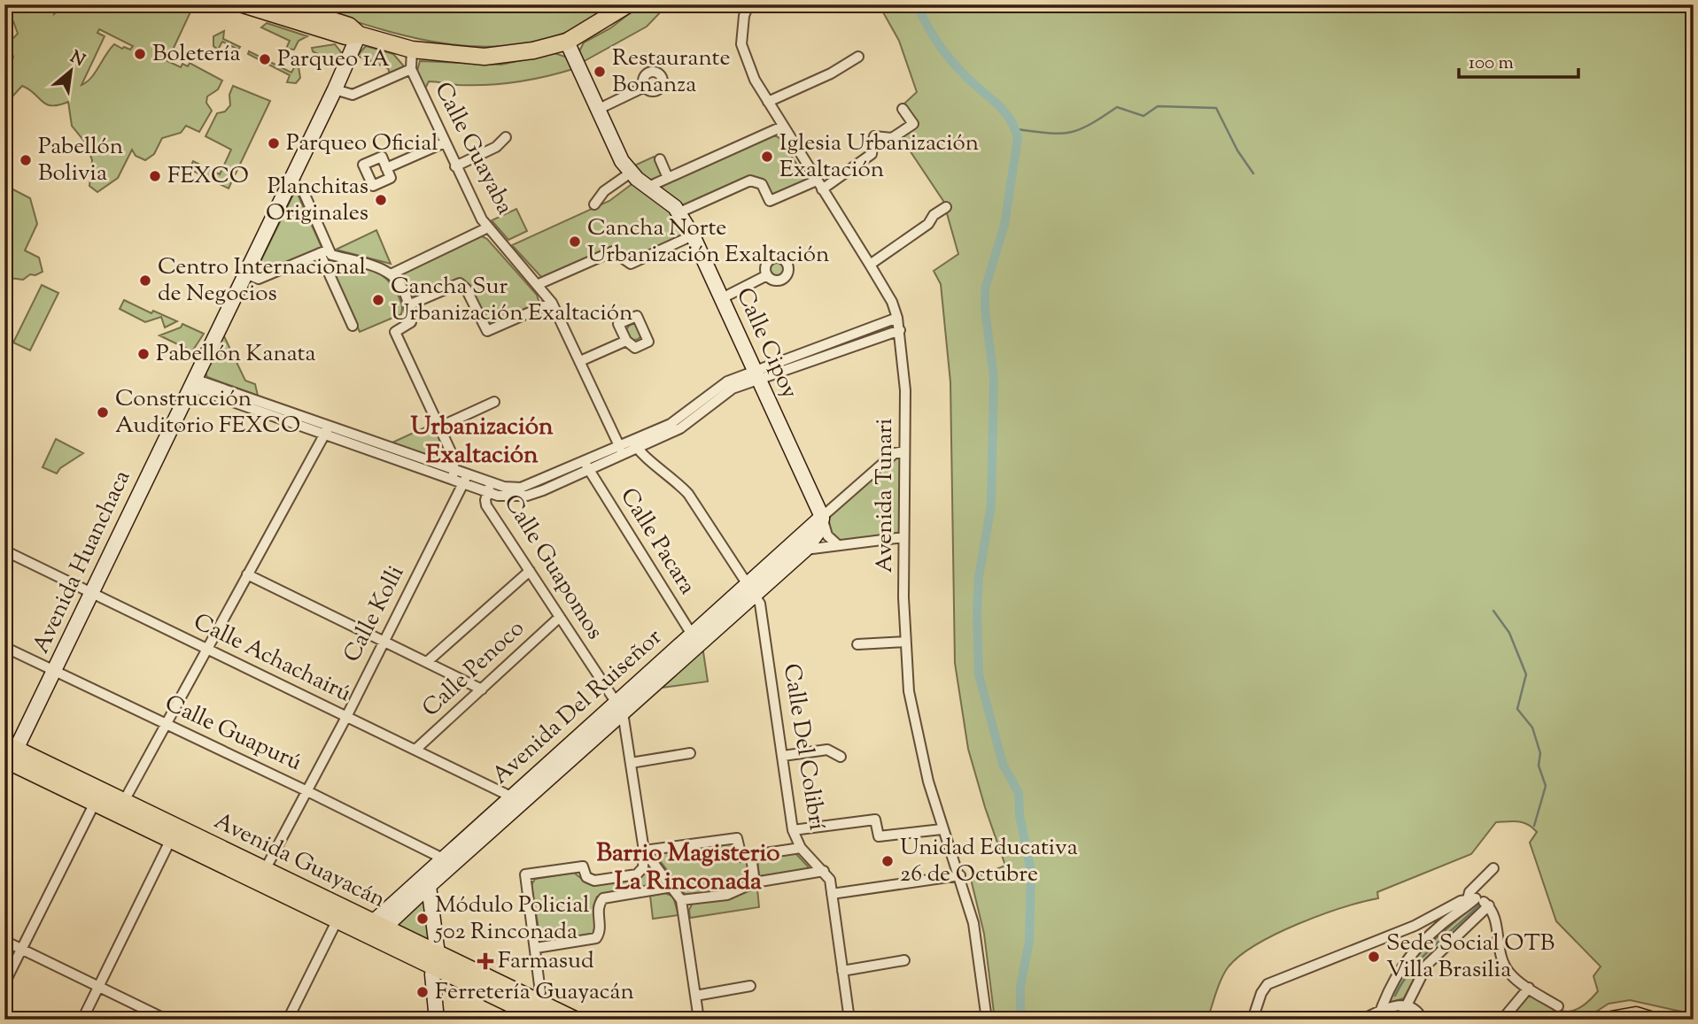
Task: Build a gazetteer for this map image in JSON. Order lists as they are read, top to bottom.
{
  "streets": {
    "main road": [
      "Calle Cipoy",
      "Avenida Huanchaca",
      "Avenida Del Ruiseñor",
      "Avenida Guayacán"
    ],
    "street": [
      "Calle Guayaba",
      "Avenida Tunari",
      "Calle Pacara",
      "Calle Guapomos",
      "Calle Kolli",
      "Calle Achachairú",
      "Calle Penoco",
      "Calle Guapurú",
      "Calle Del Colibrí"
    ]
  },
  "crossings": [
    ["Calle Cipoy", "Avenida Del Ruiseñor"],
    ["Avenida Tunari", "Avenida Del Ruiseñor"],
    ["Calle Pacara", "Avenida Del Ruiseñor"],
    ["Avenida Huanchaca", "Calle Achachairú"],
    ["Avenida Huanchaca", "Calle Guapurú"],
    ["Avenida Huanchaca", "Avenida Guayacán"],
    ["Calle Guapomos", "Calle Penoco"],
    ["Calle Guapomos", "Avenida Del Ruiseñor"],
    ["Calle Kolli", "Calle Achachairú"],
    ["Calle Kolli", "Calle Guapurú"],
    ["Calle Kolli", "Avenida Guayacán"],
    ["Calle Achachairú", "Calle Penoco"],
    ["Calle Achachairú", "Avenida Del Ruiseñor"],
    ["Avenida Del Ruiseñor", "Calle Guapurú"],
    ["Avenida Del Ruiseñor", "Calle Del Colibrí"],
    ["Avenida Del Ruiseñor", "Avenida Guayacán"]
  ],
  "districts": ["Urbanización Exaltación", "Barrio Magisterio La Rinconada"],
  "places": {
    "other": [
      "Boletería",
      "Parqueo 1A",
      "Restaurante Bonanza",
      "Parqueo Oficial",
      "Iglesia Urbanización Exaltación",
      "Pabellón Bolivia",
      "FEXCO",
      "Planchitas Originales",
      "Cancha Norte Urbanización Exaltación",
      "Centro Internacional de Negocios",
      "Cancha Sur Urbanización Exaltación",
      "Pabellón Kanata",
      "Construcción Auditorio FEXCO",
      "Unidad Educativa 26 de Octubre",
      "Módulo Policial 502 Rinconada",
      "Sede Social OTB Villa Brasilia",
      "Ferretería Guayacán"
    ],
    "health": ["Farmasud"]
  },
  "scale_bar": "100 m",
  "north": "top right"
}
